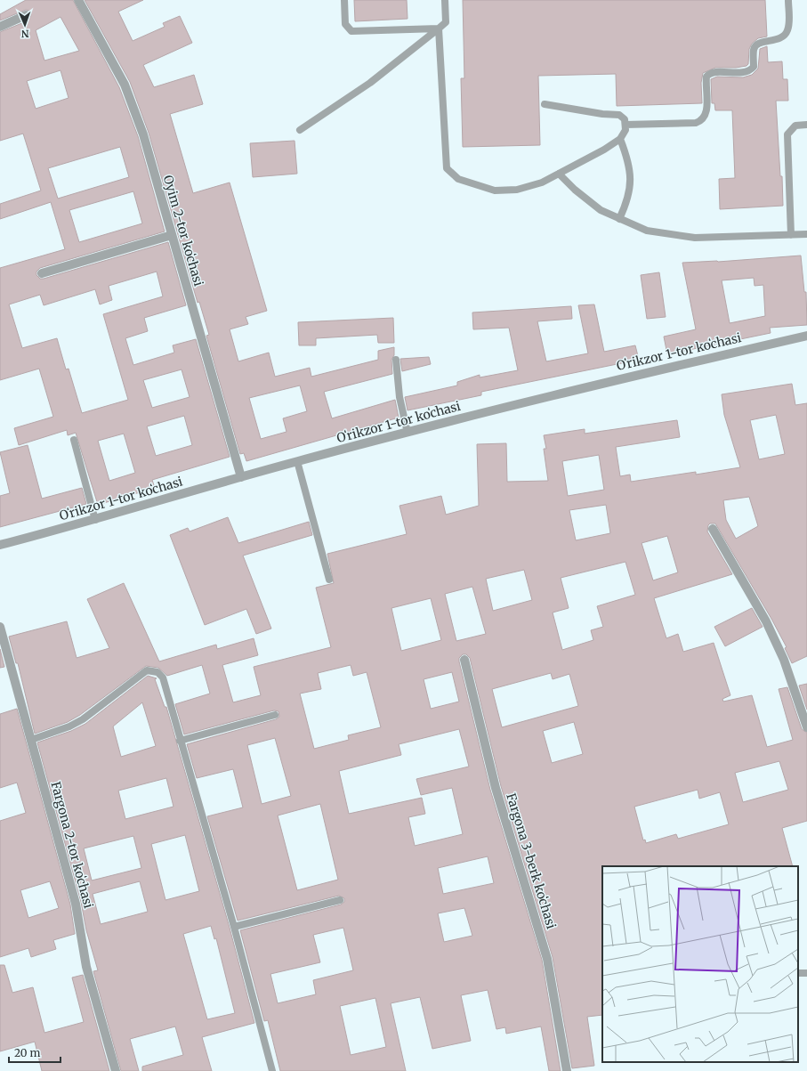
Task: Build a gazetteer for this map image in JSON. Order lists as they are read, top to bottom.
{
  "streets": {
    "street": [
      "Oyim 2-tor koʻchasi",
      "Oʻrikzor 1-tor koʻchasi",
      "Fargona 2-tor koʻchasi",
      "Fargona 3-berk koʻchasi"
    ]
  },
  "crossings": [
    ["Oyim 2-tor koʻchasi", "Oʻrikzor 1-tor koʻchasi"]
  ],
  "scale_bar": "20 m",
  "north": "bottom"
}
